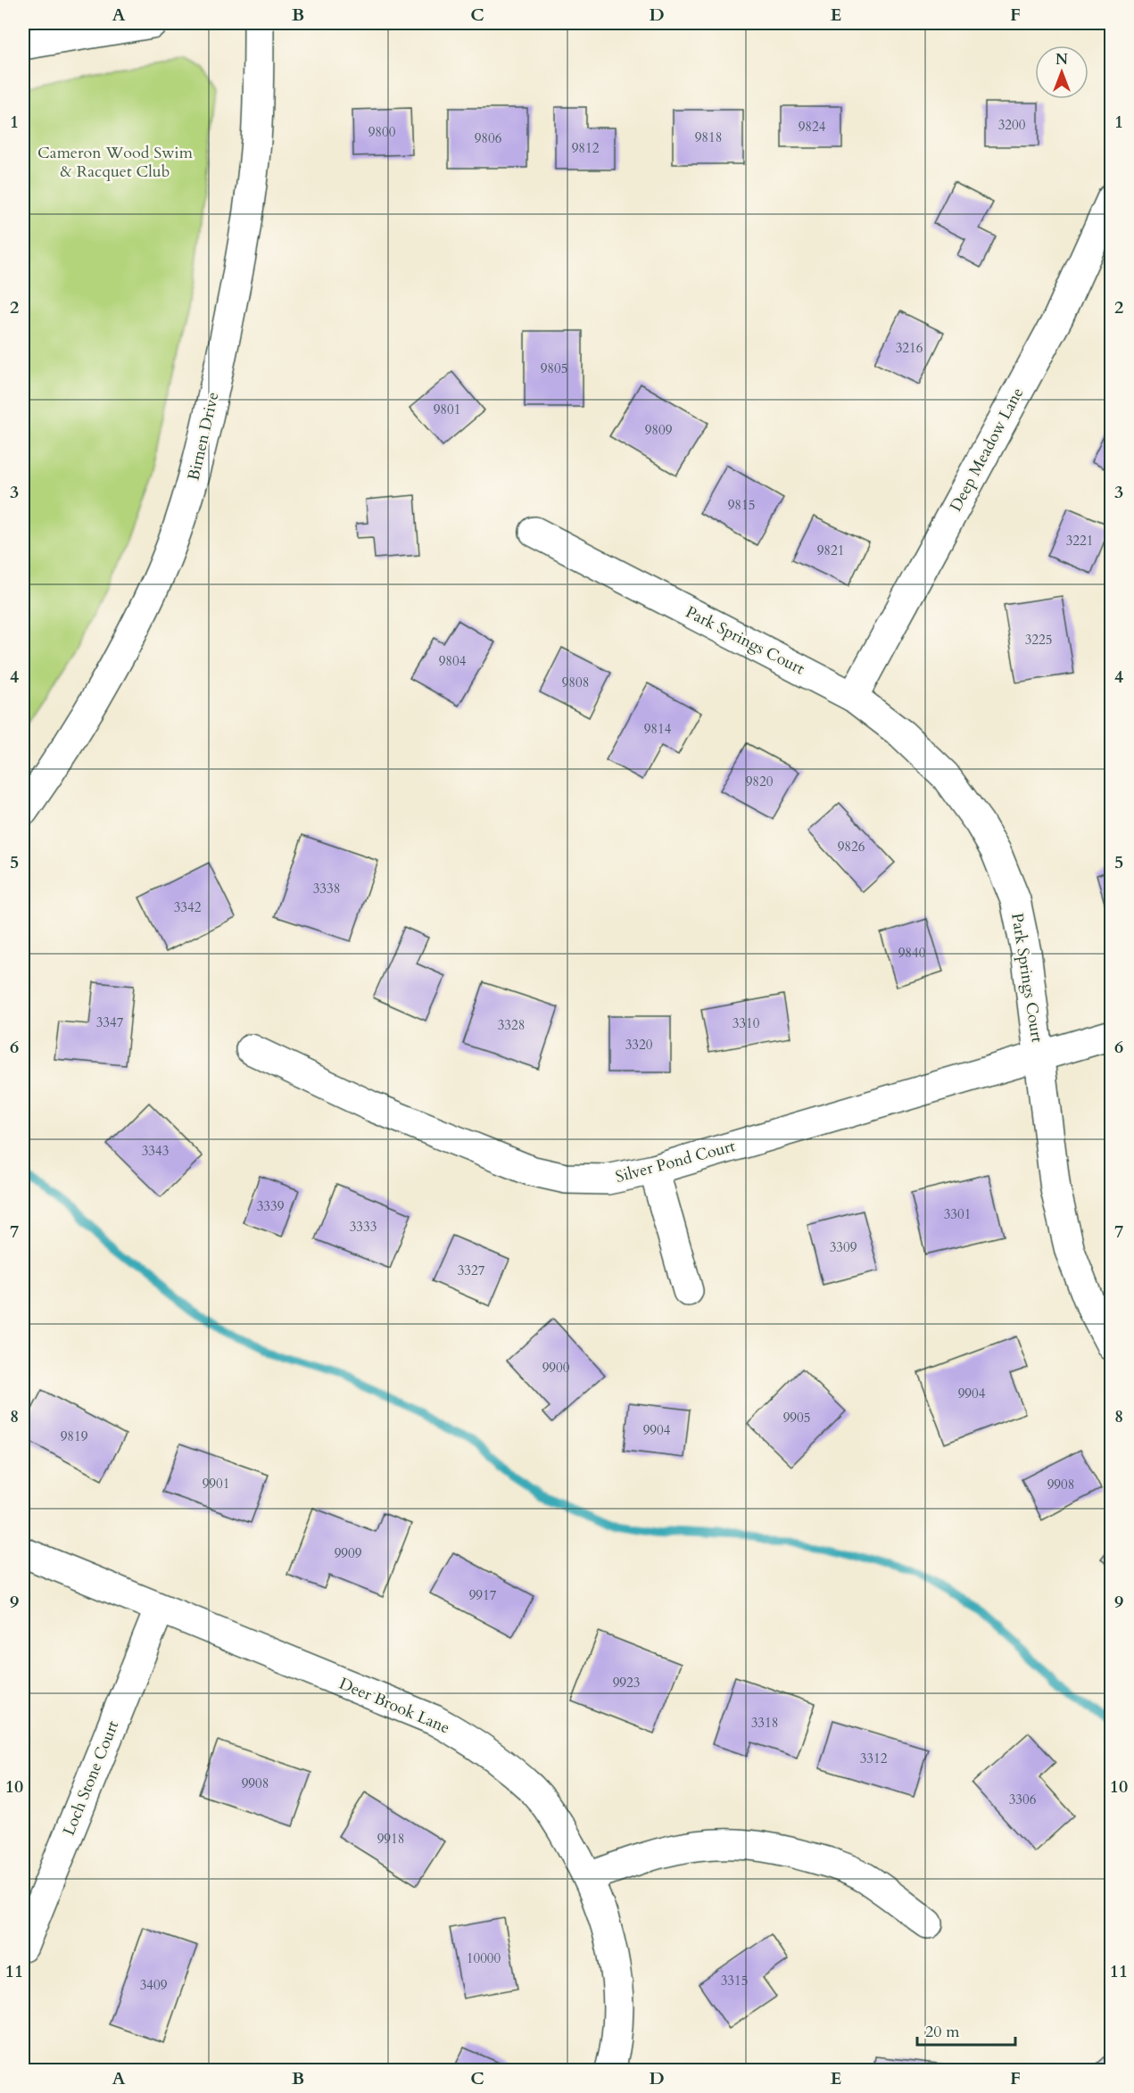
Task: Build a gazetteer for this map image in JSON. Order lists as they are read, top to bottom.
{
  "streets": {
    "street": [
      "Birnen Drive",
      "Deep Meadow Lane",
      "Park Springs Court",
      "Silver Pond Court",
      "Deer Brook Lane",
      "Loch Stone Court"
    ]
  },
  "crossings": [
    ["Deep Meadow Lane", "Park Springs Court"],
    ["Park Springs Court", "Silver Pond Court"],
    ["Deer Brook Lane", "Loch Stone Court"]
  ],
  "parks": ["Cameron Wood Swim & Racquet Club"],
  "house_numbers": [
    "3200",
    "9824",
    "9800",
    "9818",
    "9806",
    "9812",
    "3216",
    "9805",
    "9801",
    "9809",
    "9815",
    "3221",
    "9821",
    "3225",
    "9804",
    "9808",
    "9814",
    "9820",
    "9826",
    "3338",
    "3342",
    "9840",
    "3347",
    "3310",
    "3328",
    "3320",
    "3343",
    "3339",
    "3301",
    "3333",
    "3309",
    "3327",
    "9900",
    "9904",
    "9905",
    "9904",
    "9819",
    "9901",
    "9908",
    "9909",
    "9917",
    "9923",
    "3318",
    "3312",
    "9908",
    "3306",
    "9918",
    "10000",
    "3315",
    "3409"
  ],
  "scale_bar": "20 m",
  "north": "top",
  "grid": {
    "columns": [
      "A",
      "B",
      "C",
      "D",
      "E",
      "F"
    ],
    "rows": [
      "1",
      "2",
      "3",
      "4",
      "5",
      "6",
      "7",
      "8",
      "9",
      "10",
      "11"
    ]
  }
}
